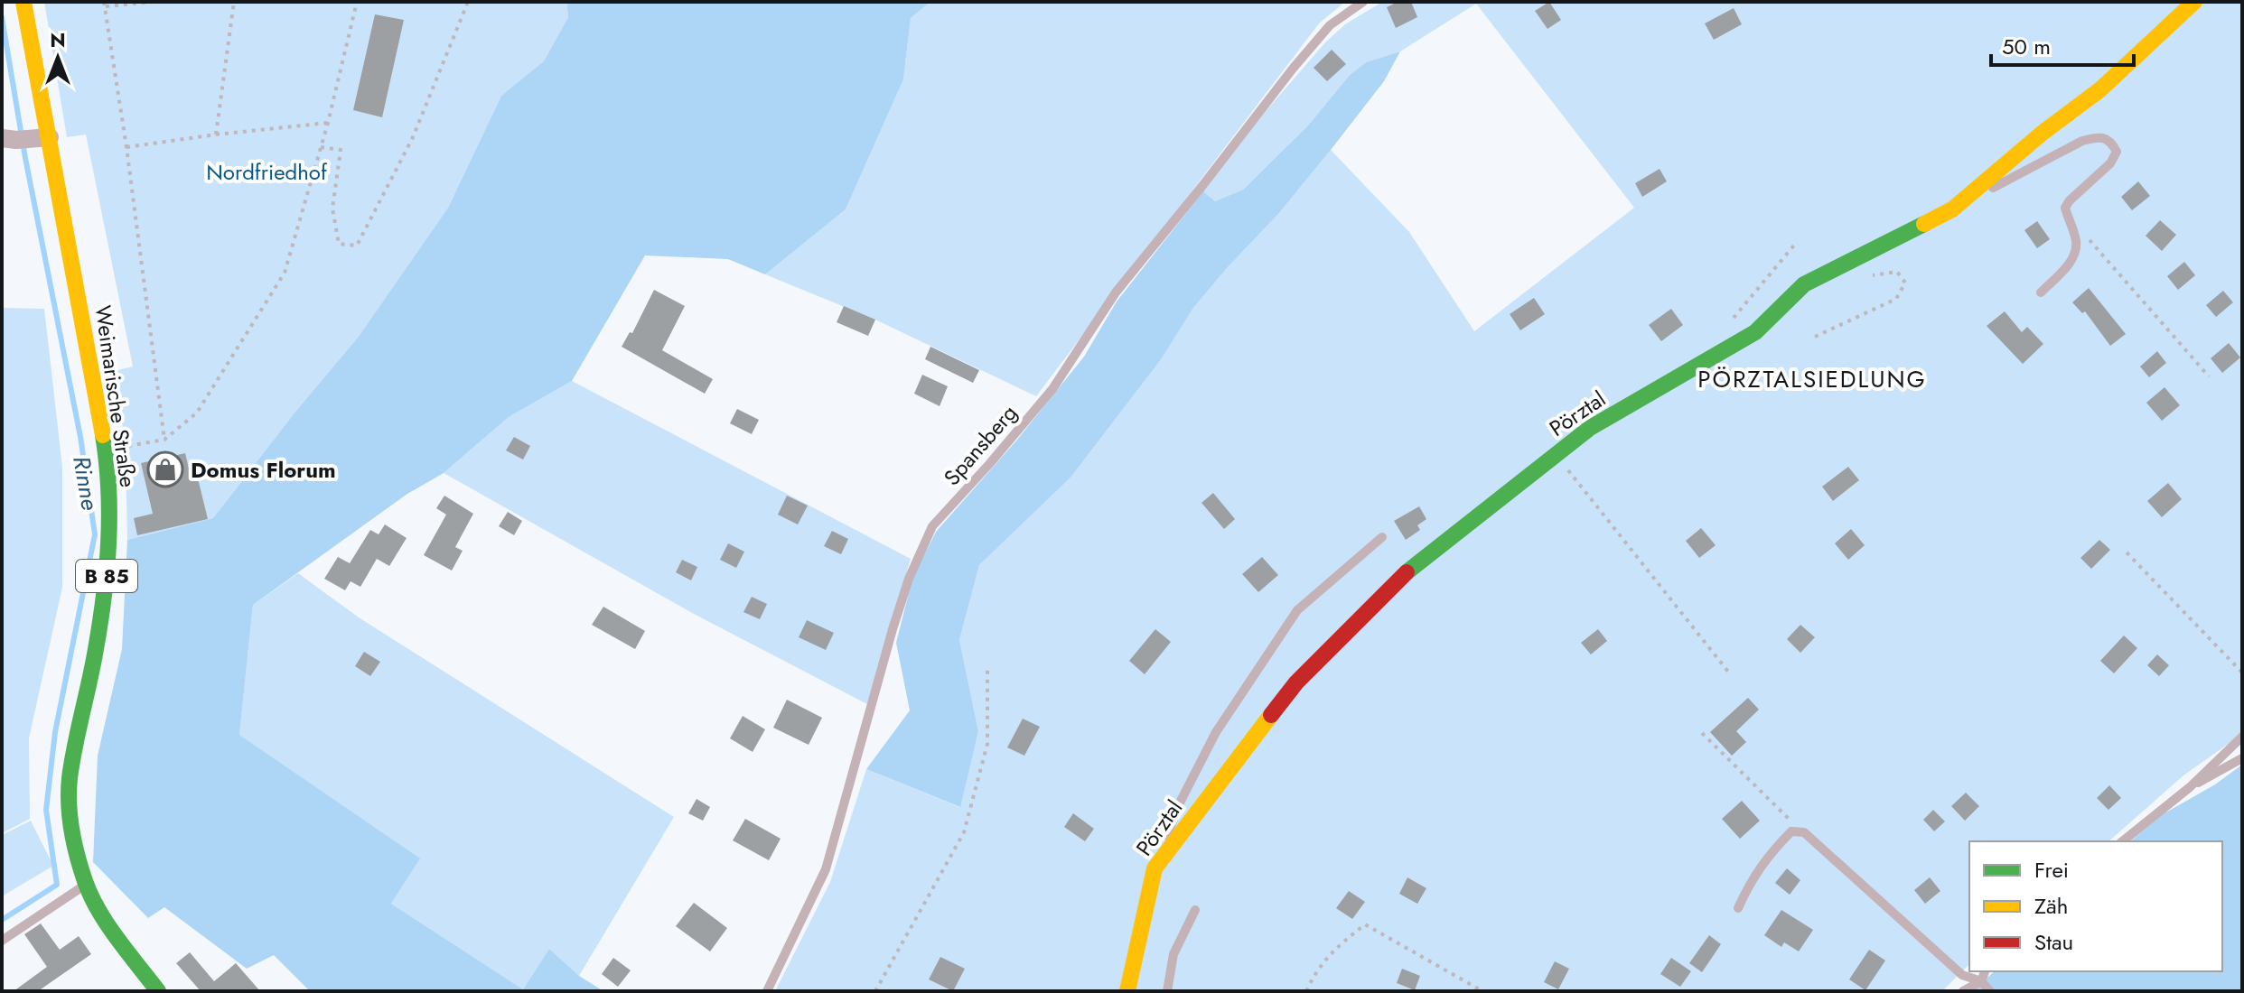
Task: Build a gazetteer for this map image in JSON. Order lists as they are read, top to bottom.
{
  "streets": {
    "street": ["Weimarische Straße", "Pörztal", "B 85"],
    "lane": ["Spansberg"]
  },
  "districts": ["PÖRZTALSIEDLUNG"],
  "water": ["Rinne"],
  "parks": ["Nordfriedhof"],
  "places": {
    "shop": ["Domus Florum"]
  },
  "legend": ["Frei", "Zäh", "Stau"],
  "scale_bar": "50 m",
  "north": "top"
}
